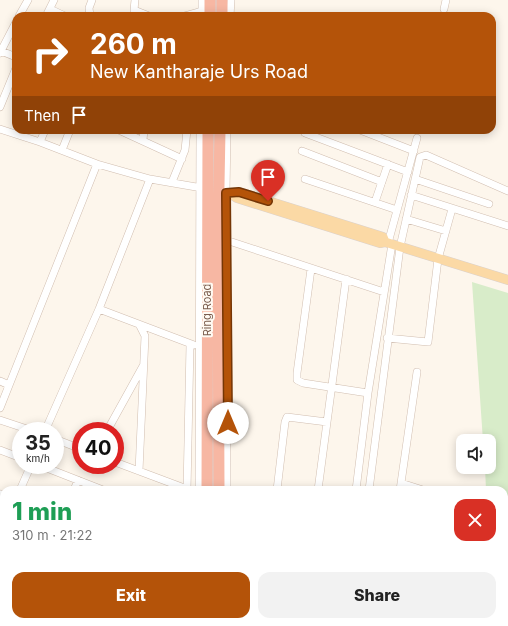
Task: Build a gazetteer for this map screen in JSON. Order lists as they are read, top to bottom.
{
  "streets": {
    "highway": ["Ring Road"]
  },
  "page": {
    "turn": ["260 m", "New Kantharaje Urs Road"],
    "then": "Then",
    "speed": "35 km/h",
    "limit": "40",
    "heading": ["1 min", "310 m · 21:22"],
    "buttons": ["Exit", "Share"]
  }
}
